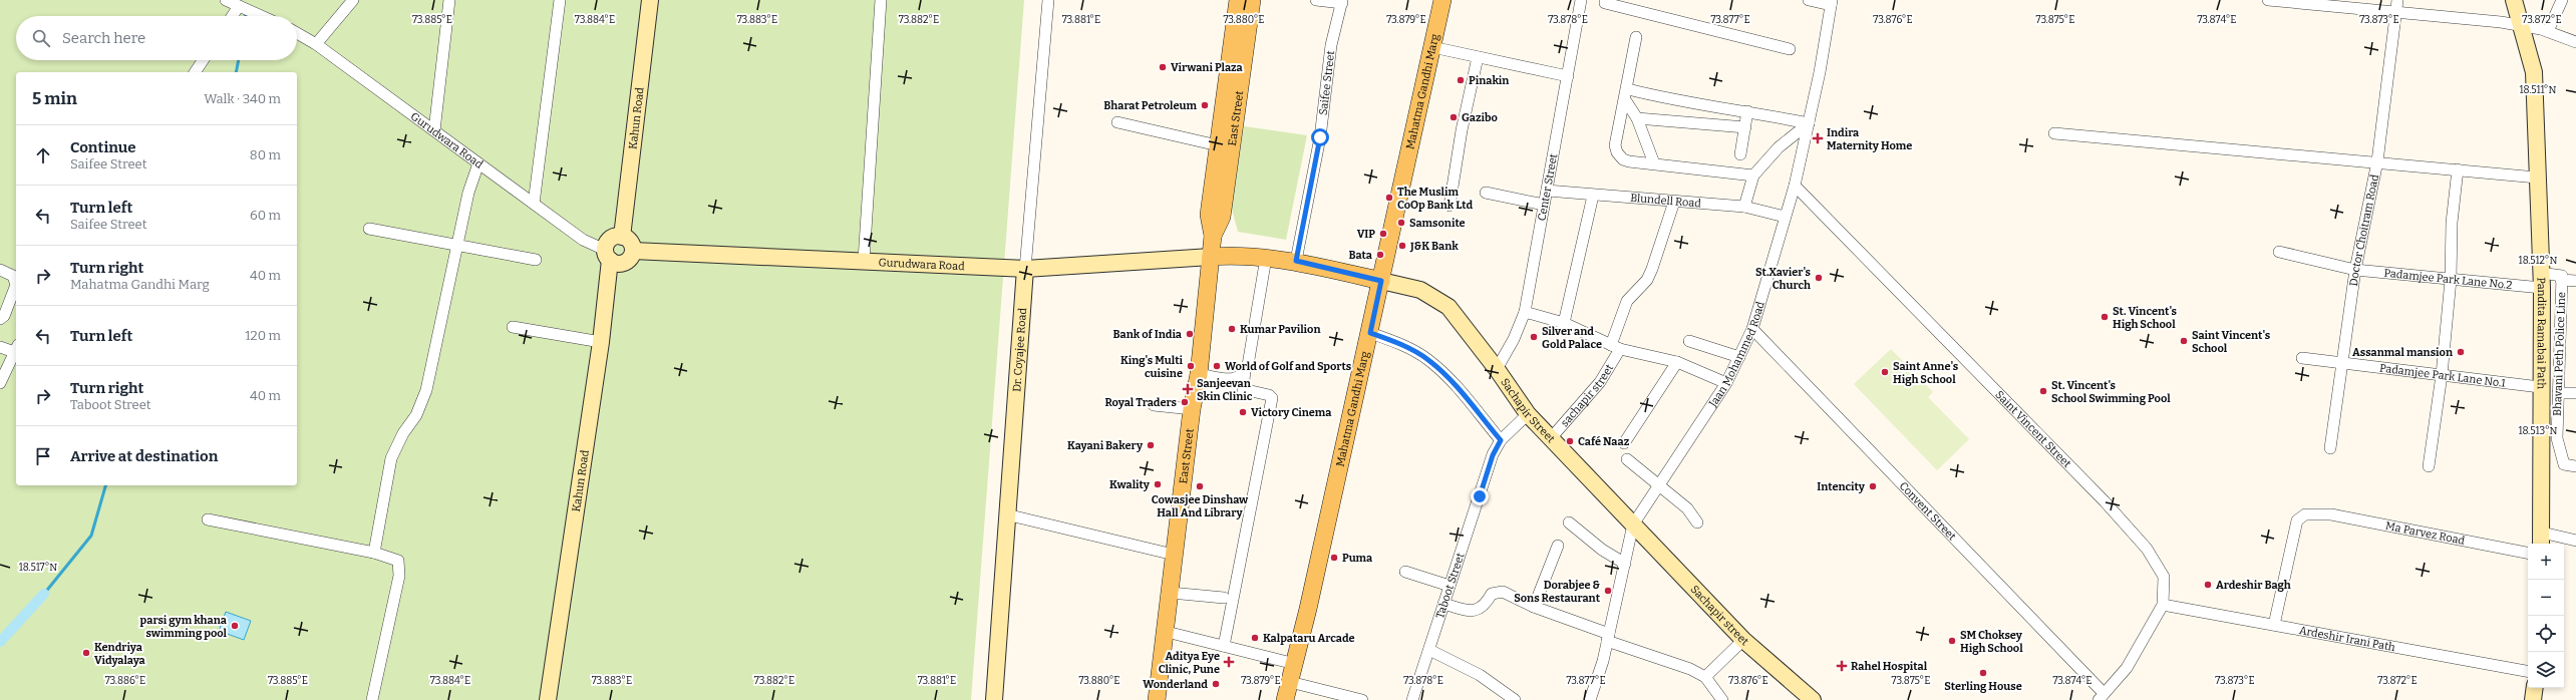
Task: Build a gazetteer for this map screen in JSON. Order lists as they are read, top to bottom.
{
  "streets": {
    "main road": ["Mahatma Gandhi Marg", "East Street"],
    "street": [
      "Saifee Street",
      "Kahun Road",
      "Gurudwara Road",
      "Center Street",
      "Blundell Road",
      "Doctor Choitram Road",
      "Padamjee Park Lane No.2",
      "Pandita Ramabai Path",
      "Dr. Coyajee Road",
      "Jaan Mohammed Road",
      "Bhavani Peth Police Line",
      "Padamjee Park Lane No.1",
      "sachapir street",
      "Sachapir Street",
      "Saint Vincent Street",
      "Convent Street",
      "Ma Parvez Road",
      "Taboot Street",
      "Sachapir street",
      "Ardeshir Irani Path"
    ]
  },
  "crossings": [
    ["Mahatma Gandhi Marg", "Sachapir Street"],
    ["Kahun Road", "Gurudwara Road"],
    ["East Street", "Gurudwara Road"],
    ["Gurudwara Road", "Dr. Coyajee Road"],
    ["Center Street", "Blundell Road"],
    ["Center Street", "Sachapir Street"],
    ["Blundell Road", "Jaan Mohammed Road"],
    ["Blundell Road", "sachapir street"],
    ["Doctor Choitram Road", "Padamjee Park Lane No.2"],
    ["Doctor Choitram Road", "Padamjee Park Lane No.1"],
    ["Padamjee Park Lane No.2", "Pandita Ramabai Path"],
    ["Padamjee Park Lane No.2", "Bhavani Peth Police Line"],
    ["Pandita Ramabai Path", "Bhavani Peth Police Line"],
    ["Pandita Ramabai Path", "Padamjee Park Lane No.1"],
    ["Jaan Mohammed Road", "Sachapir Street"],
    ["Jaan Mohammed Road", "Saint Vincent Street"],
    ["Jaan Mohammed Road", "Convent Street"],
    ["Jaan Mohammed Road", "Sachapir street"],
    ["sachapir street", "Sachapir Street"],
    ["Sachapir Street", "Taboot Street"],
    ["Sachapir Street", "Sachapir street"],
    ["Saint Vincent Street", "Convent Street"],
    ["Saint Vincent Street", "Ardeshir Irani Path"],
    ["Ma Parvez Road", "Ardeshir Irani Path"]
  ],
  "places": {
    "other": [
      "Virwani Plaza",
      "Pinakin",
      "Bharat Petroleum",
      "Gazibo",
      "The Muslim CoOp Bank Ltd",
      "Samsonite",
      "VIP",
      "J&K Bank",
      "Bata",
      "St.Xavier's Church",
      "St. Vincent's High School",
      "Kumar Pavilion",
      "Bank of India",
      "Silver and Gold Palace",
      "Saint Vincent's School",
      "Assanmal mansion",
      "King's Multi cuisine",
      "World of Golf and Sports",
      "Saint Anne's High School",
      "St. Vincent's School Swimming Pool",
      "Royal Traders",
      "Victory Cinema",
      "Café Naaz",
      "Kayani Bakery",
      "Kwality",
      "Cowasjee Dinshaw Hall And Library",
      "Intencity",
      "Puma",
      "Ardeshir Bagh",
      "Dorabjee & Sons Restaurant",
      "parsi gym khana swimming pool",
      "Kalpataru Arcade",
      "SM Choksey High School",
      "Kendriya Vidyalaya",
      "Sterling House",
      "Wonderland"
    ],
    "health": [
      "Indira Maternity Home",
      "Sanjeevan Skin Clinic",
      "Aditya Eye Clinic, Pune",
      "Rahel Hospital"
    ]
  },
  "page": {
    "search": "Search here",
    "heading": ["5 min", "Walk · 340 m"],
    "list": [
      ["Continue", "Saifee Street", "80 m"],
      ["Turn left", "Saifee Street", "60 m"],
      ["Turn right", "Mahatma Gandhi Marg", "40 m"],
      ["Turn left", "120 m"],
      ["Turn right", "Taboot Street", "40 m"],
      "Arrive at destination"
    ],
    "map_buttons": ["+", "−"]
  },
  "coordinates": [
    "73.885°E",
    "73.884°E",
    "73.883°E",
    "73.882°E",
    "73.881°E",
    "73.880°E",
    "73.879°E",
    "73.878°E",
    "73.877°E",
    "73.876°E",
    "73.875°E",
    "73.874°E",
    "73.873°E",
    "73.872°E",
    "18.511°N",
    "18.512°N",
    "18.513°N",
    "18.517°N",
    "73.886°E"
  ]
}
